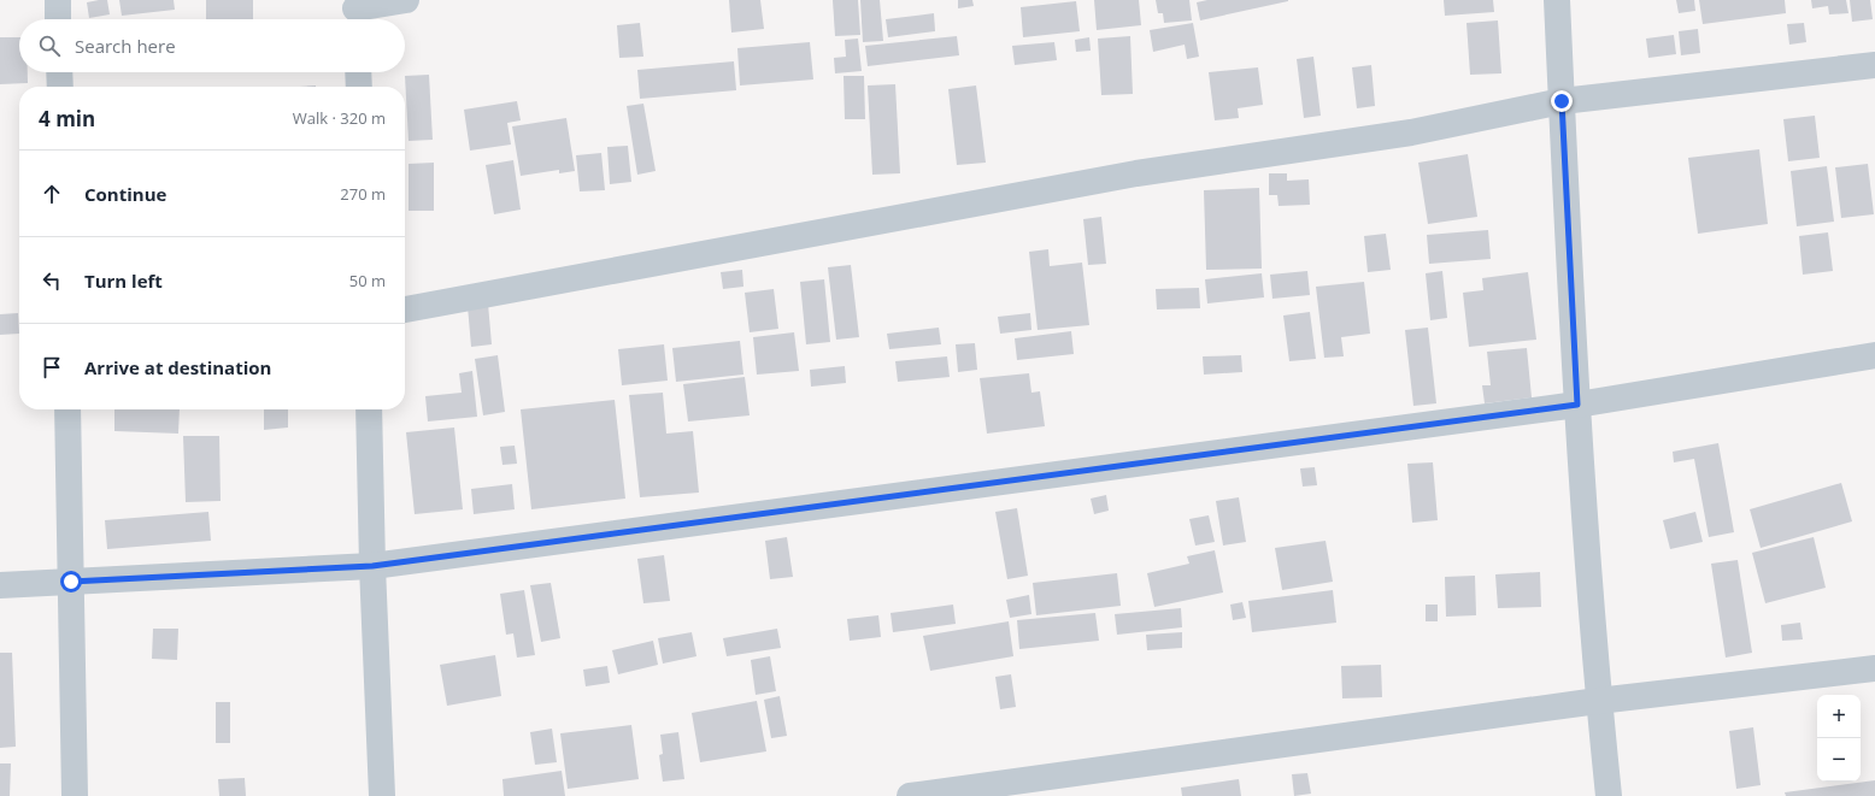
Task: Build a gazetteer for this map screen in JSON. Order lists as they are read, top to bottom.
{
  "page": {
    "search": "Search here",
    "heading": ["4 min", "Walk · 320 m"],
    "list": [
      ["Continue", "270 m"],
      ["Turn left", "50 m"],
      "Arrive at destination"
    ],
    "map_buttons": ["+", "−"]
  }
}
